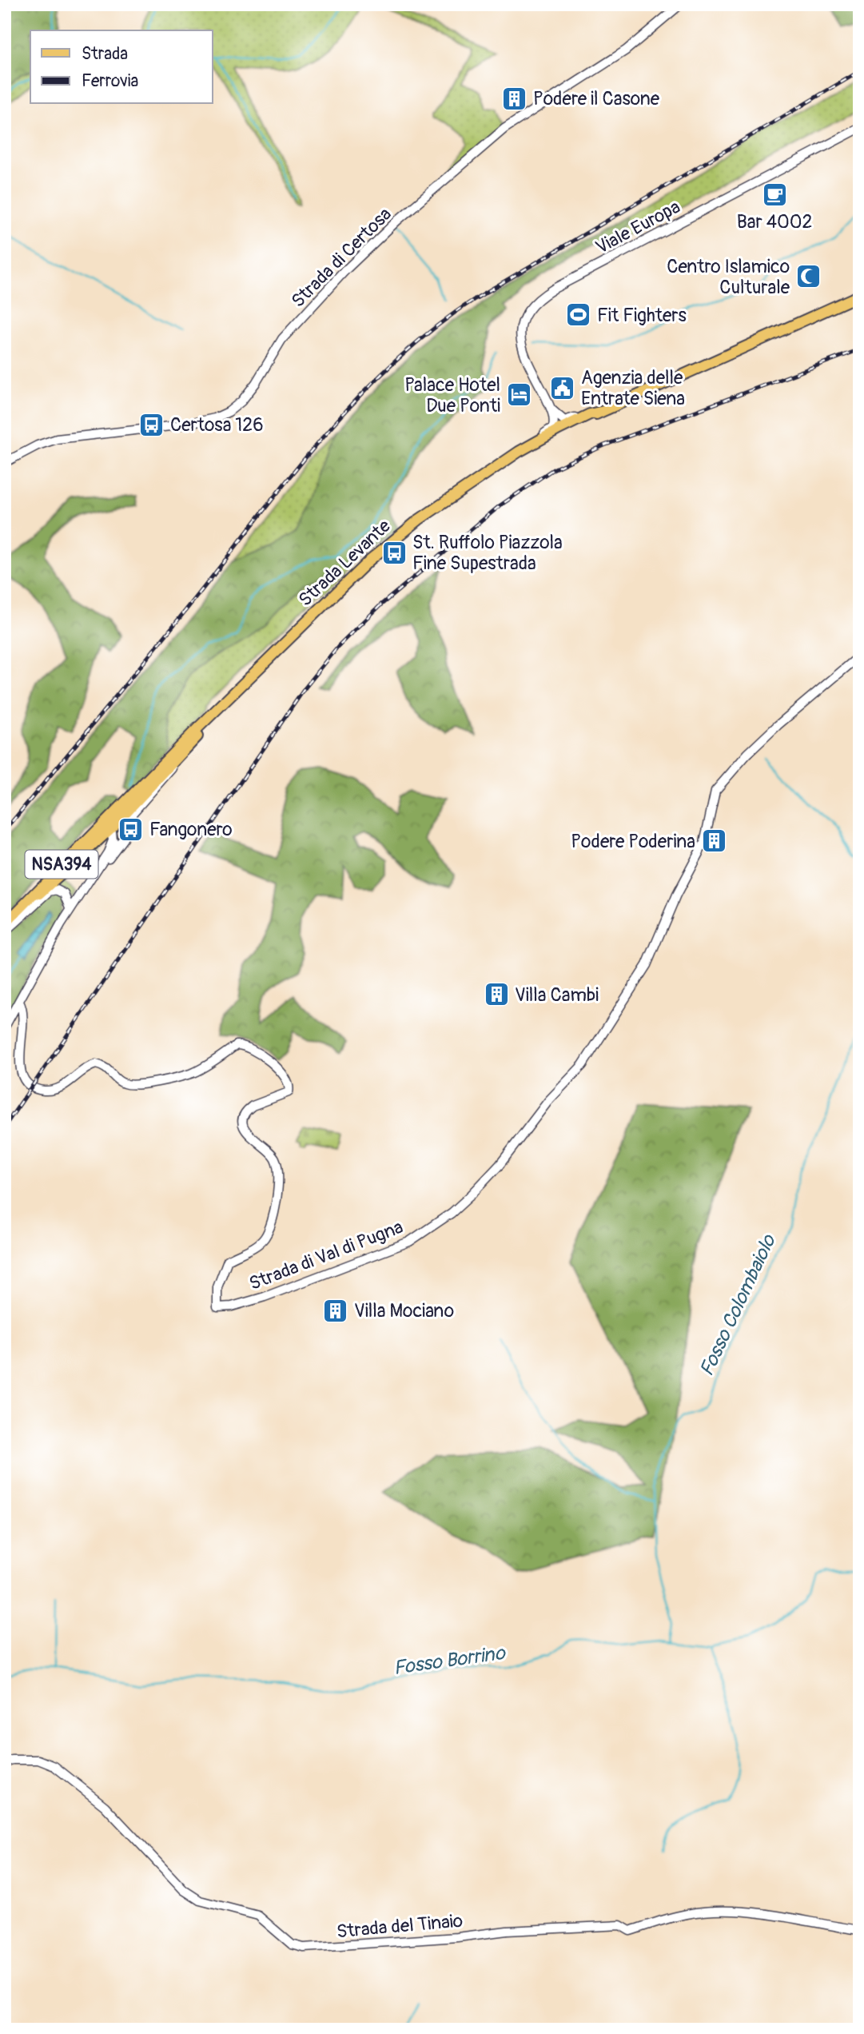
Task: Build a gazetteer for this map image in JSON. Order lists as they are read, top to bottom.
{
  "streets": {
    "main road": ["Strada Levante", "NSA394"],
    "street": [
      "Viale Europa",
      "Strada di Certosa",
      "Strada di Val di Pugna",
      "Strada del Tinaio"
    ]
  },
  "crossings": [
    ["Strada Levante", "NSA394"]
  ],
  "water": ["Fosso Colombaiolo", "Fosso Borrino"],
  "places": {
    "building": [
      "Podere il Casone",
      "Podere Poderina",
      "Villa Cambi",
      "Villa Mociano"
    ],
    "cafe": ["Bar 4002"],
    "mosque": ["Centro Islamico Culturale"],
    "sports": ["Fit Fighters"],
    "public building": ["Agenzia delle Entrate Siena"],
    "hotel": ["Palace Hotel Due Ponti"],
    "bus stop": ["Certosa 126", "St. Ruffolo Piazzola Fine Supestrada", "Fangonero"]
  },
  "legend": ["Strada", "Ferrovia"]
}
